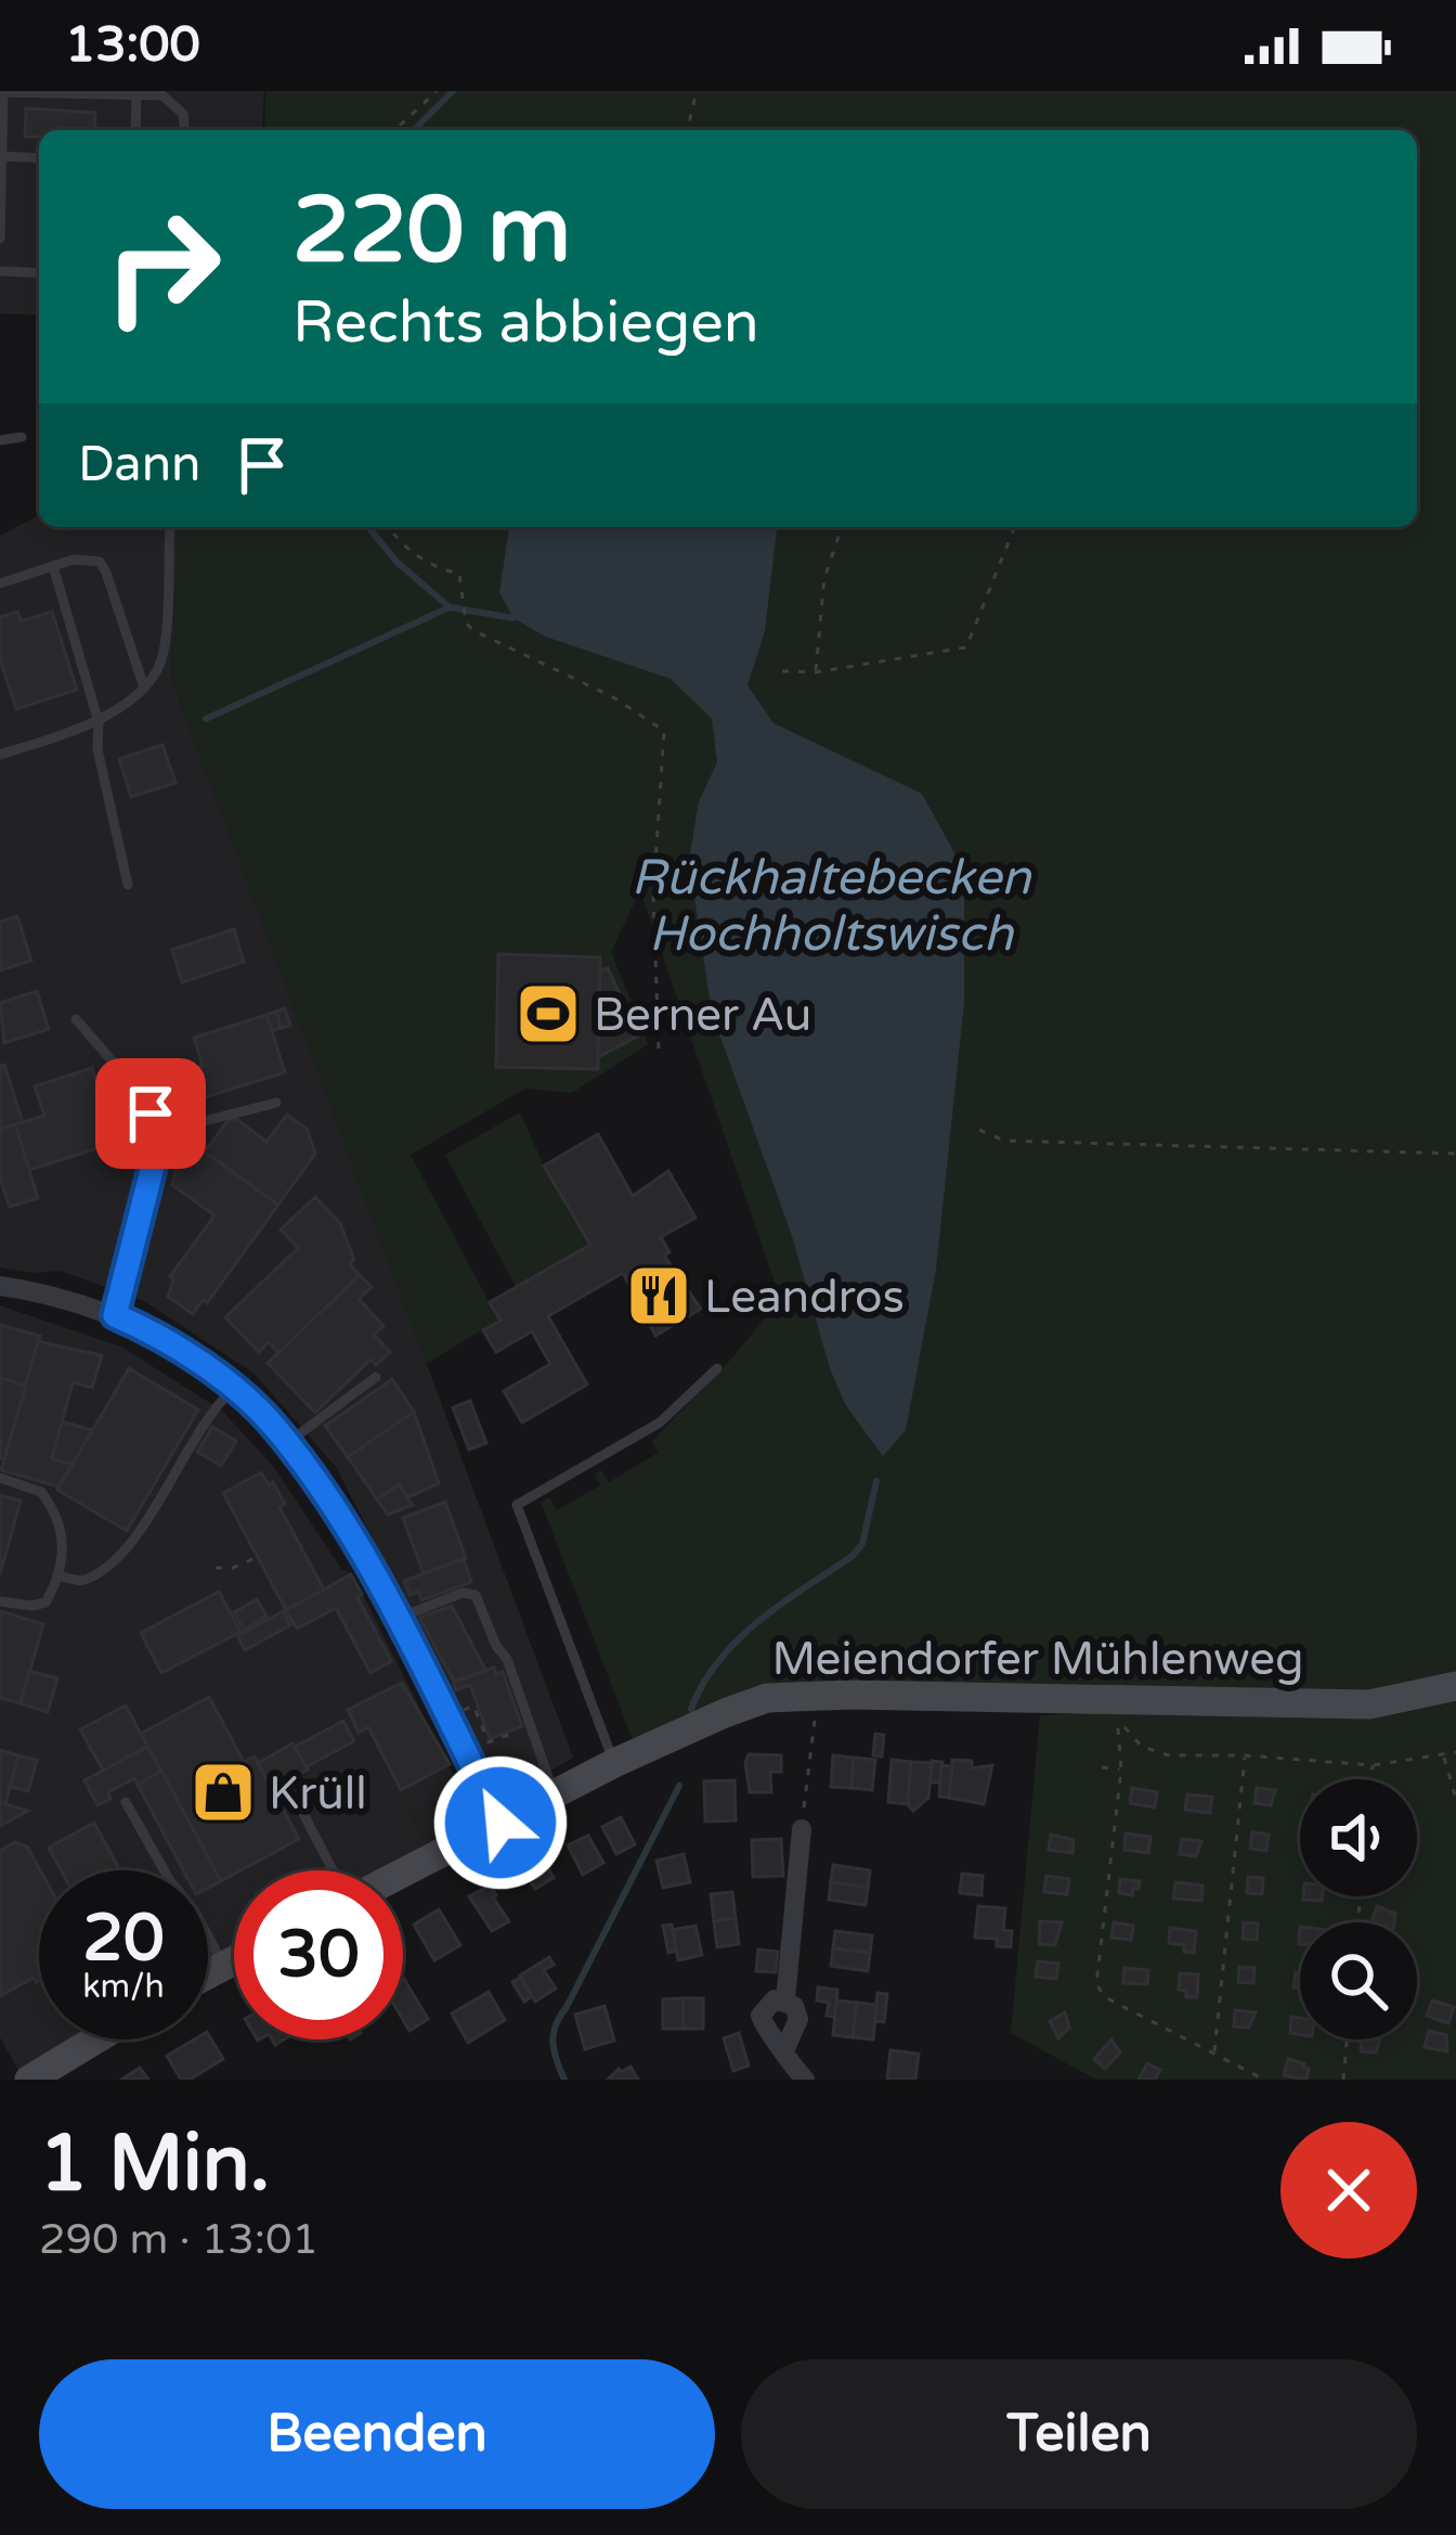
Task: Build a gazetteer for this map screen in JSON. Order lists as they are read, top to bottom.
{
  "streets": {
    "street": ["Meiendorfer Mühlenweg"]
  },
  "water": ["Rückhaltebecken Hochholtswisch"],
  "places": {
    "sports": ["Berner Au"],
    "restaurant": ["Leandros"],
    "shop": ["Krüll"]
  },
  "page": {
    "status": "13:00",
    "turn": ["220 m", "Rechts abbiegen"],
    "then": "Dann",
    "speed": "20 km/h",
    "limit": "30",
    "heading": ["1 Min.", "290 m · 13:01"],
    "buttons": ["Beenden", "Teilen"]
  }
}
